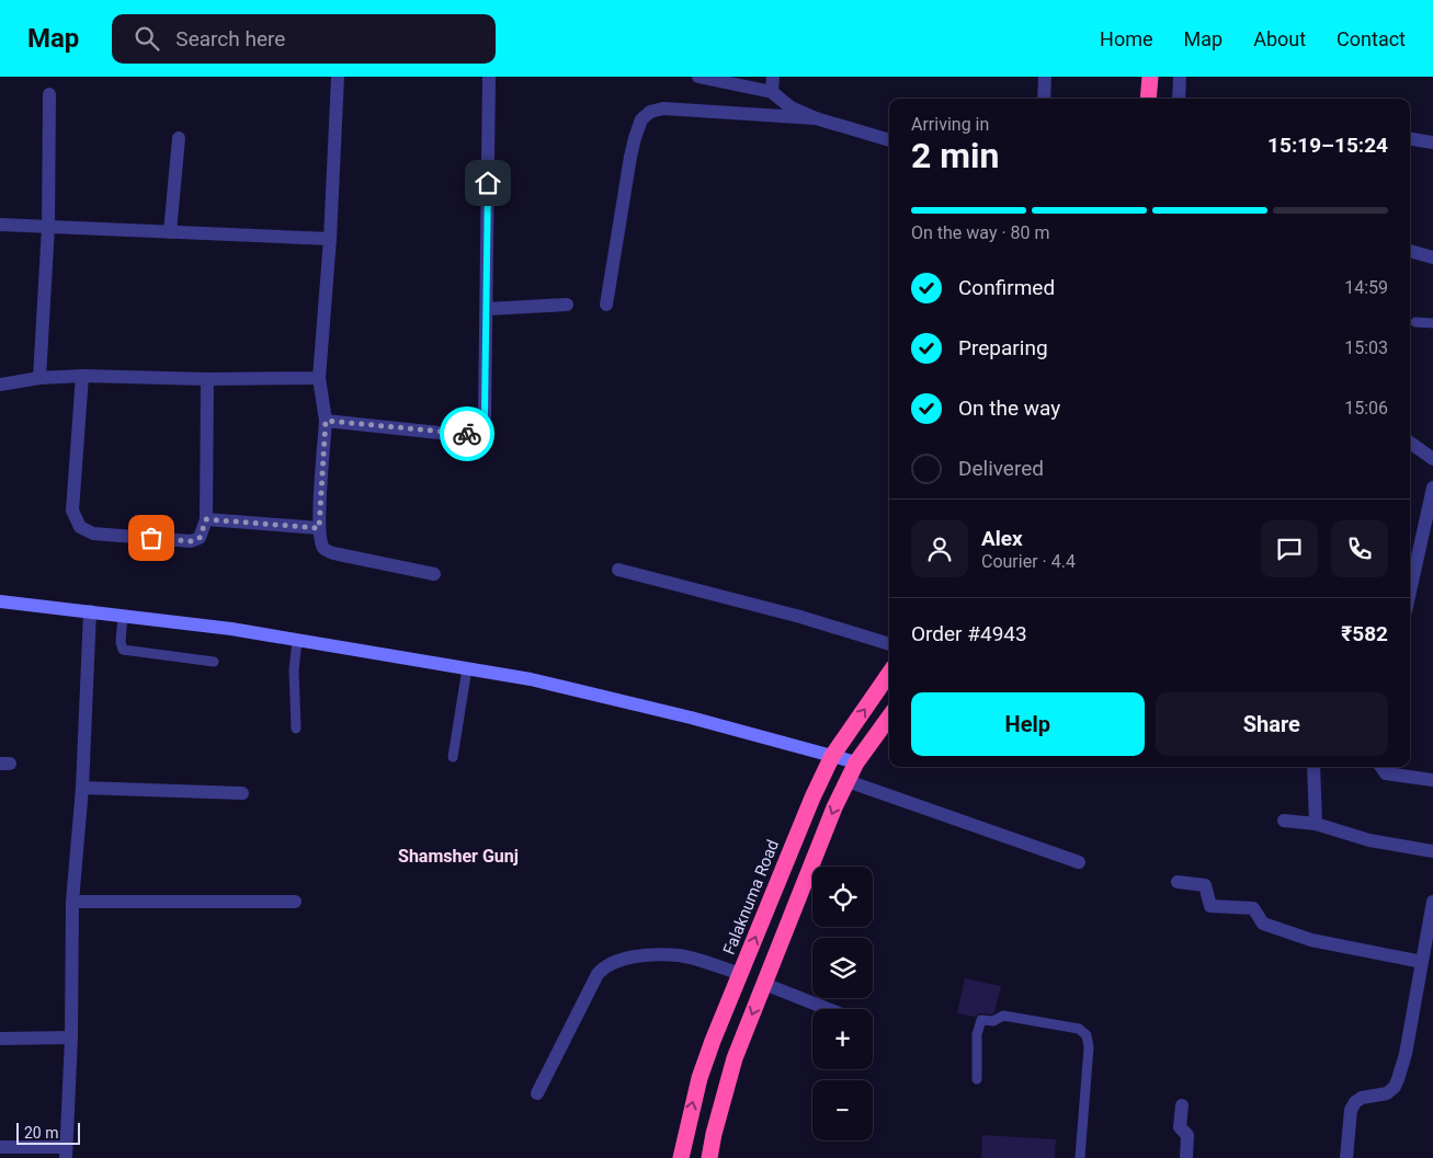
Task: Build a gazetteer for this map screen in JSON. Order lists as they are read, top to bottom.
{
  "streets": {
    "highway": ["Falaknuma Road"]
  },
  "districts": ["Shamsher Gunj"],
  "scale_bar": "20 m",
  "page": {
    "header": "Map",
    "search": "Search here",
    "nav": [
      "Home",
      "Map",
      "About",
      "Contact"
    ],
    "heading": ["2 min", "Arriving in", "15:19–15:24"],
    "panel": [
      "Alex",
      "Courier · 4.4",
      "Order #4943",
      "₹582"
    ],
    "bar": "On the way · 80 m",
    "list": [
      ["Confirmed", "14:59"],
      ["Preparing", "15:03"],
      ["On the way", "15:06"],
      "Delivered"
    ],
    "buttons": ["Help", "Share"],
    "map_buttons": ["+", "−"],
    "scale": "20 m"
  }
}
